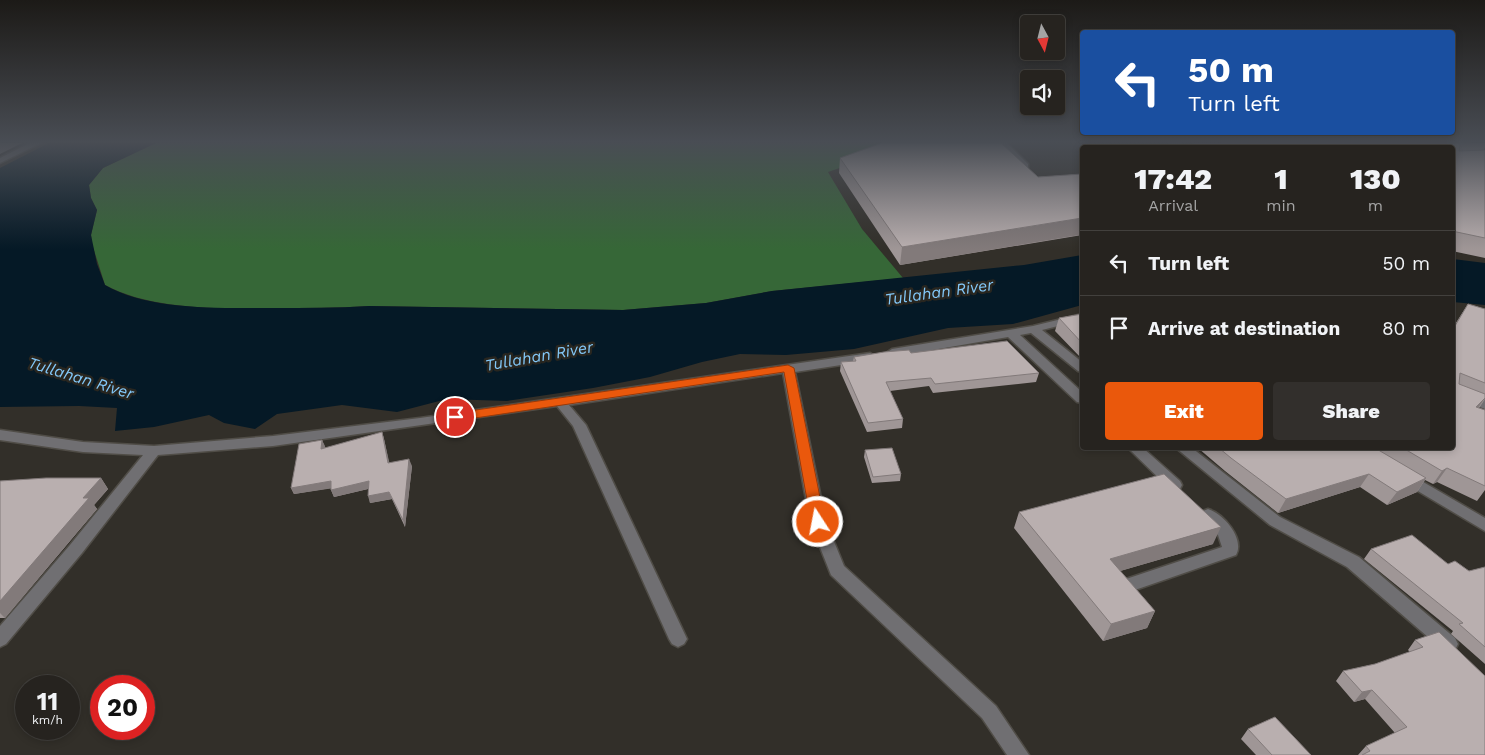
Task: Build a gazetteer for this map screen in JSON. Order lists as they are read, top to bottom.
{
  "water": ["Tullahan River"],
  "north": "bottom",
  "page": {
    "turn": ["50 m", "Turn left"],
    "eta": [
      "17:42",
      "Arrival",
      "1",
      "min",
      "130",
      "m"
    ],
    "list": [
      {
        "name": "Turn left",
        "value": "50 m"
      },
      {
        "name": "Arrive at destination",
        "value": "80 m"
      }
    ],
    "buttons": ["Exit", "Share"],
    "speed": "11 km/h",
    "limit": "20"
  }
}
